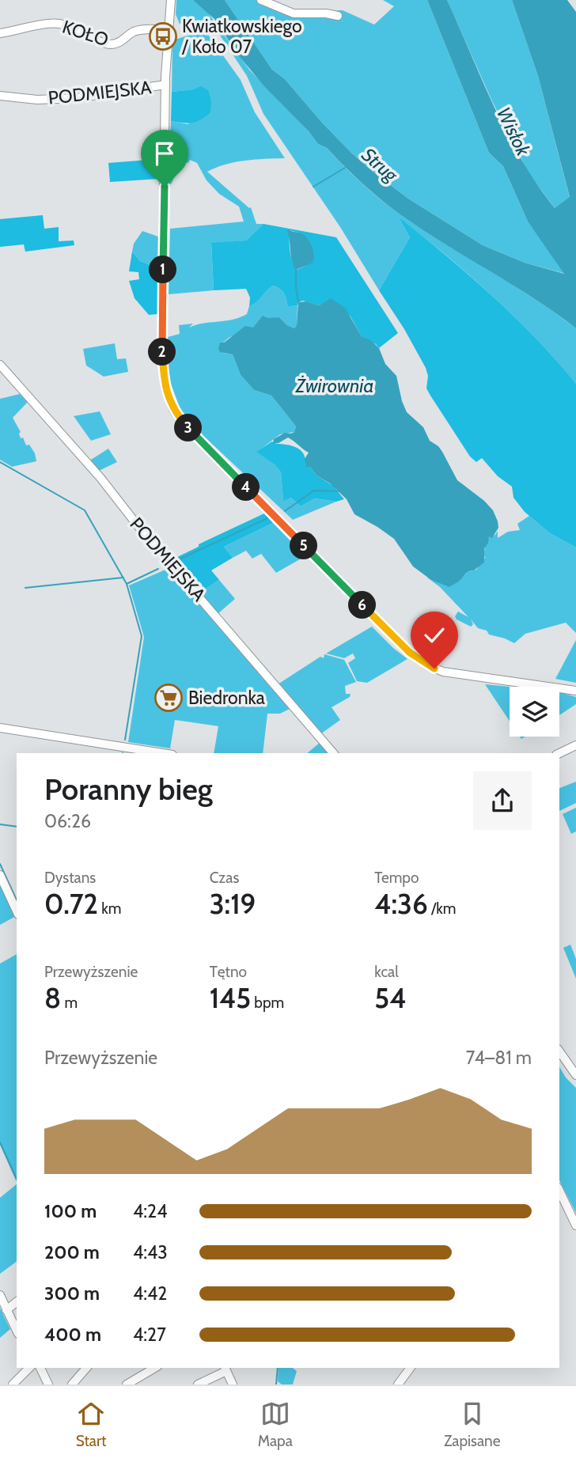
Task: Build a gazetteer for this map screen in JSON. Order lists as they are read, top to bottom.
{
  "streets": {
    "street": ["KOŁO", "PODMIEJSKA"]
  },
  "water": ["Wisłok", "Strug", "Żwirownia"],
  "places": {
    "bus stop": ["Kwiatkowskiego / Koło 07"],
    "supermarket": ["Biedronka"]
  },
  "page": {
    "pins": [
      "1",
      "2",
      "3",
      "4",
      "5",
      "6"
    ],
    "heading": ["Poranny bieg", "06:26"],
    "stats": [
      ["Dystans", "0.72 km"],
      ["Czas", "3:19"],
      ["Tempo", "4:36 /km"],
      ["Przewyższenie", "8 m"],
      ["Tętno", "145 bpm"],
      ["kcal", "54"]
    ],
    "chart": ["Przewyższenie", "74–81 m"],
    "list": [
      {
        "name": "100 m",
        "note": "4:24"
      },
      {
        "name": "200 m",
        "note": "4:43"
      },
      {
        "name": "300 m",
        "note": "4:42"
      },
      {
        "name": "400 m",
        "note": "4:27"
      }
    ],
    "tabs": ["Start", "Mapa", "Zapisane"]
  }
}
